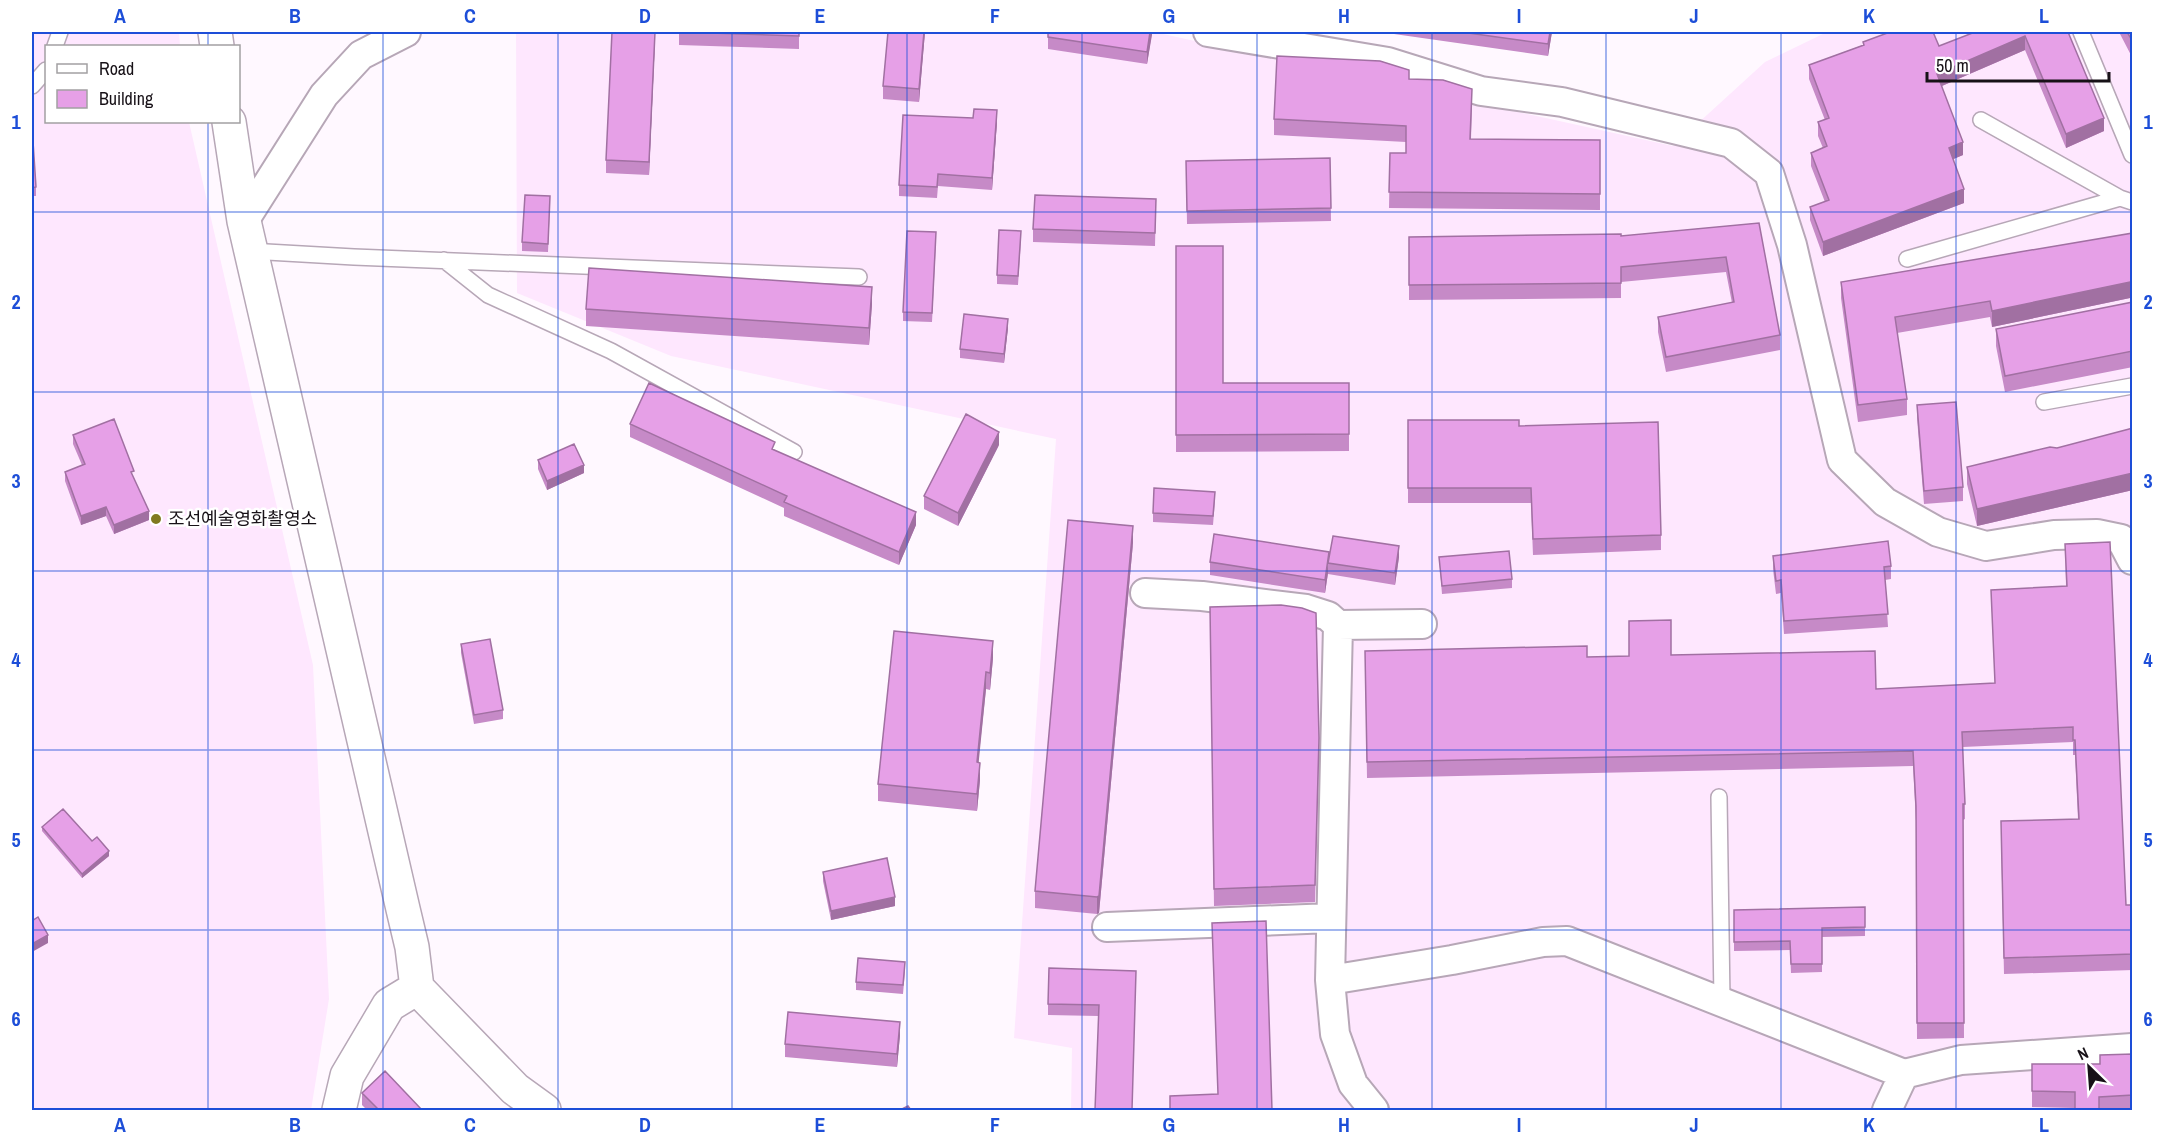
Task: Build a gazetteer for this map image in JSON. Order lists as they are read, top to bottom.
{
  "places": ["조선예술영화촬영소"],
  "legend": ["Road", "Building"],
  "scale_bar": "50 m",
  "north": "top left",
  "grid": {
    "columns": [
      "A",
      "B",
      "C",
      "D",
      "E",
      "F",
      "G",
      "H",
      "I",
      "J",
      "K",
      "L"
    ],
    "rows": [
      "1",
      "2",
      "3",
      "4",
      "5",
      "6"
    ]
  }
}
